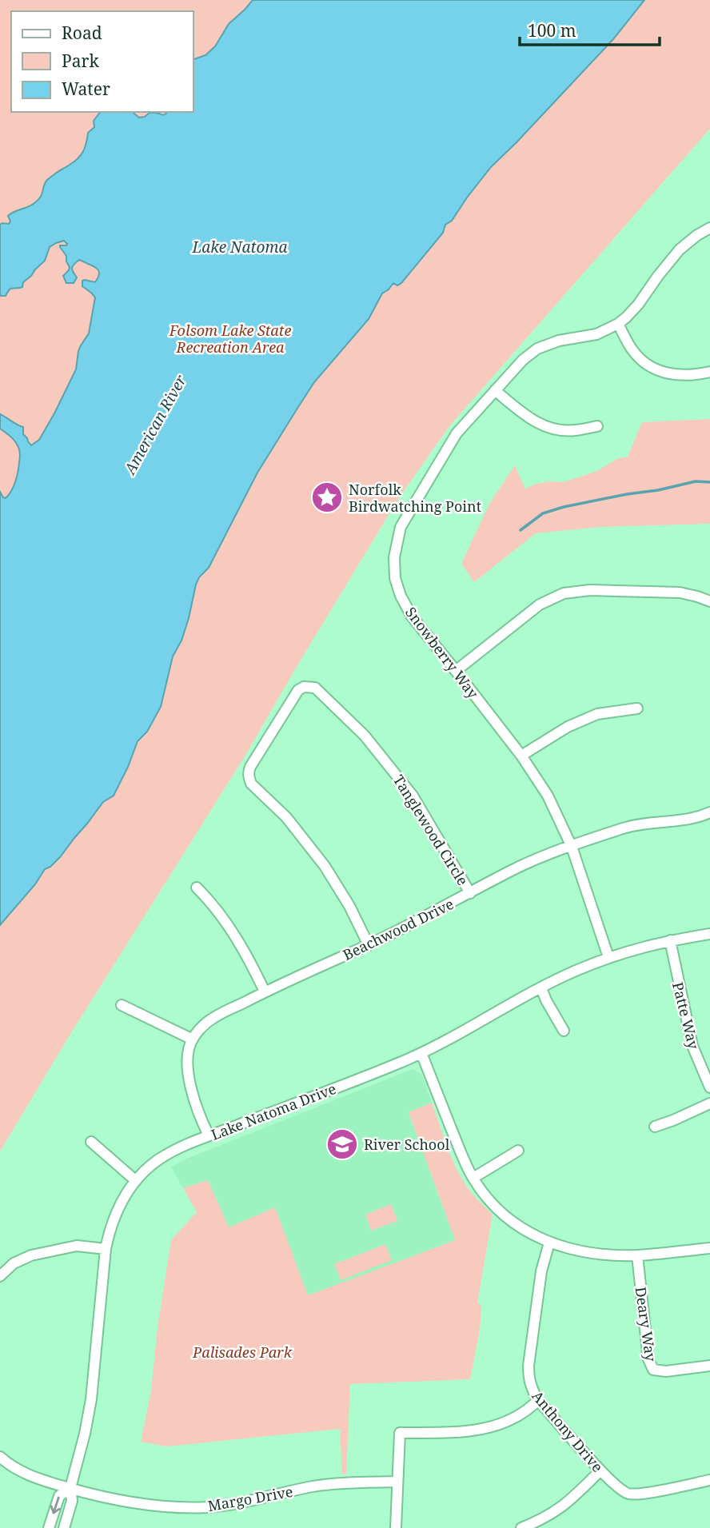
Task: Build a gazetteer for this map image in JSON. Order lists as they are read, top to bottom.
{
  "streets": {
    "street": [
      "Snowberry Way",
      "Tanglewood Circle",
      "Beachwood Drive",
      "Patte Way",
      "Lake Natoma Drive",
      "Deary Way",
      "Anthony Drive",
      "Margo Drive"
    ]
  },
  "crossings": [
    ["Snowberry Way", "Beachwood Drive"],
    ["Snowberry Way", "Lake Natoma Drive"],
    ["Tanglewood Circle", "Beachwood Drive"],
    ["Patte Way", "Lake Natoma Drive"],
    ["Lake Natoma Drive", "Margo Drive"]
  ],
  "water": ["Lake Natoma", "American River"],
  "parks": ["Folsom Lake State Recreation Area", "Palisades Park"],
  "places": {
    "place": ["Norfolk Birdwatching Point"],
    "school or university": ["River School"]
  },
  "legend": ["Road", "Park", "Water"],
  "scale_bar": "100 m"
}
